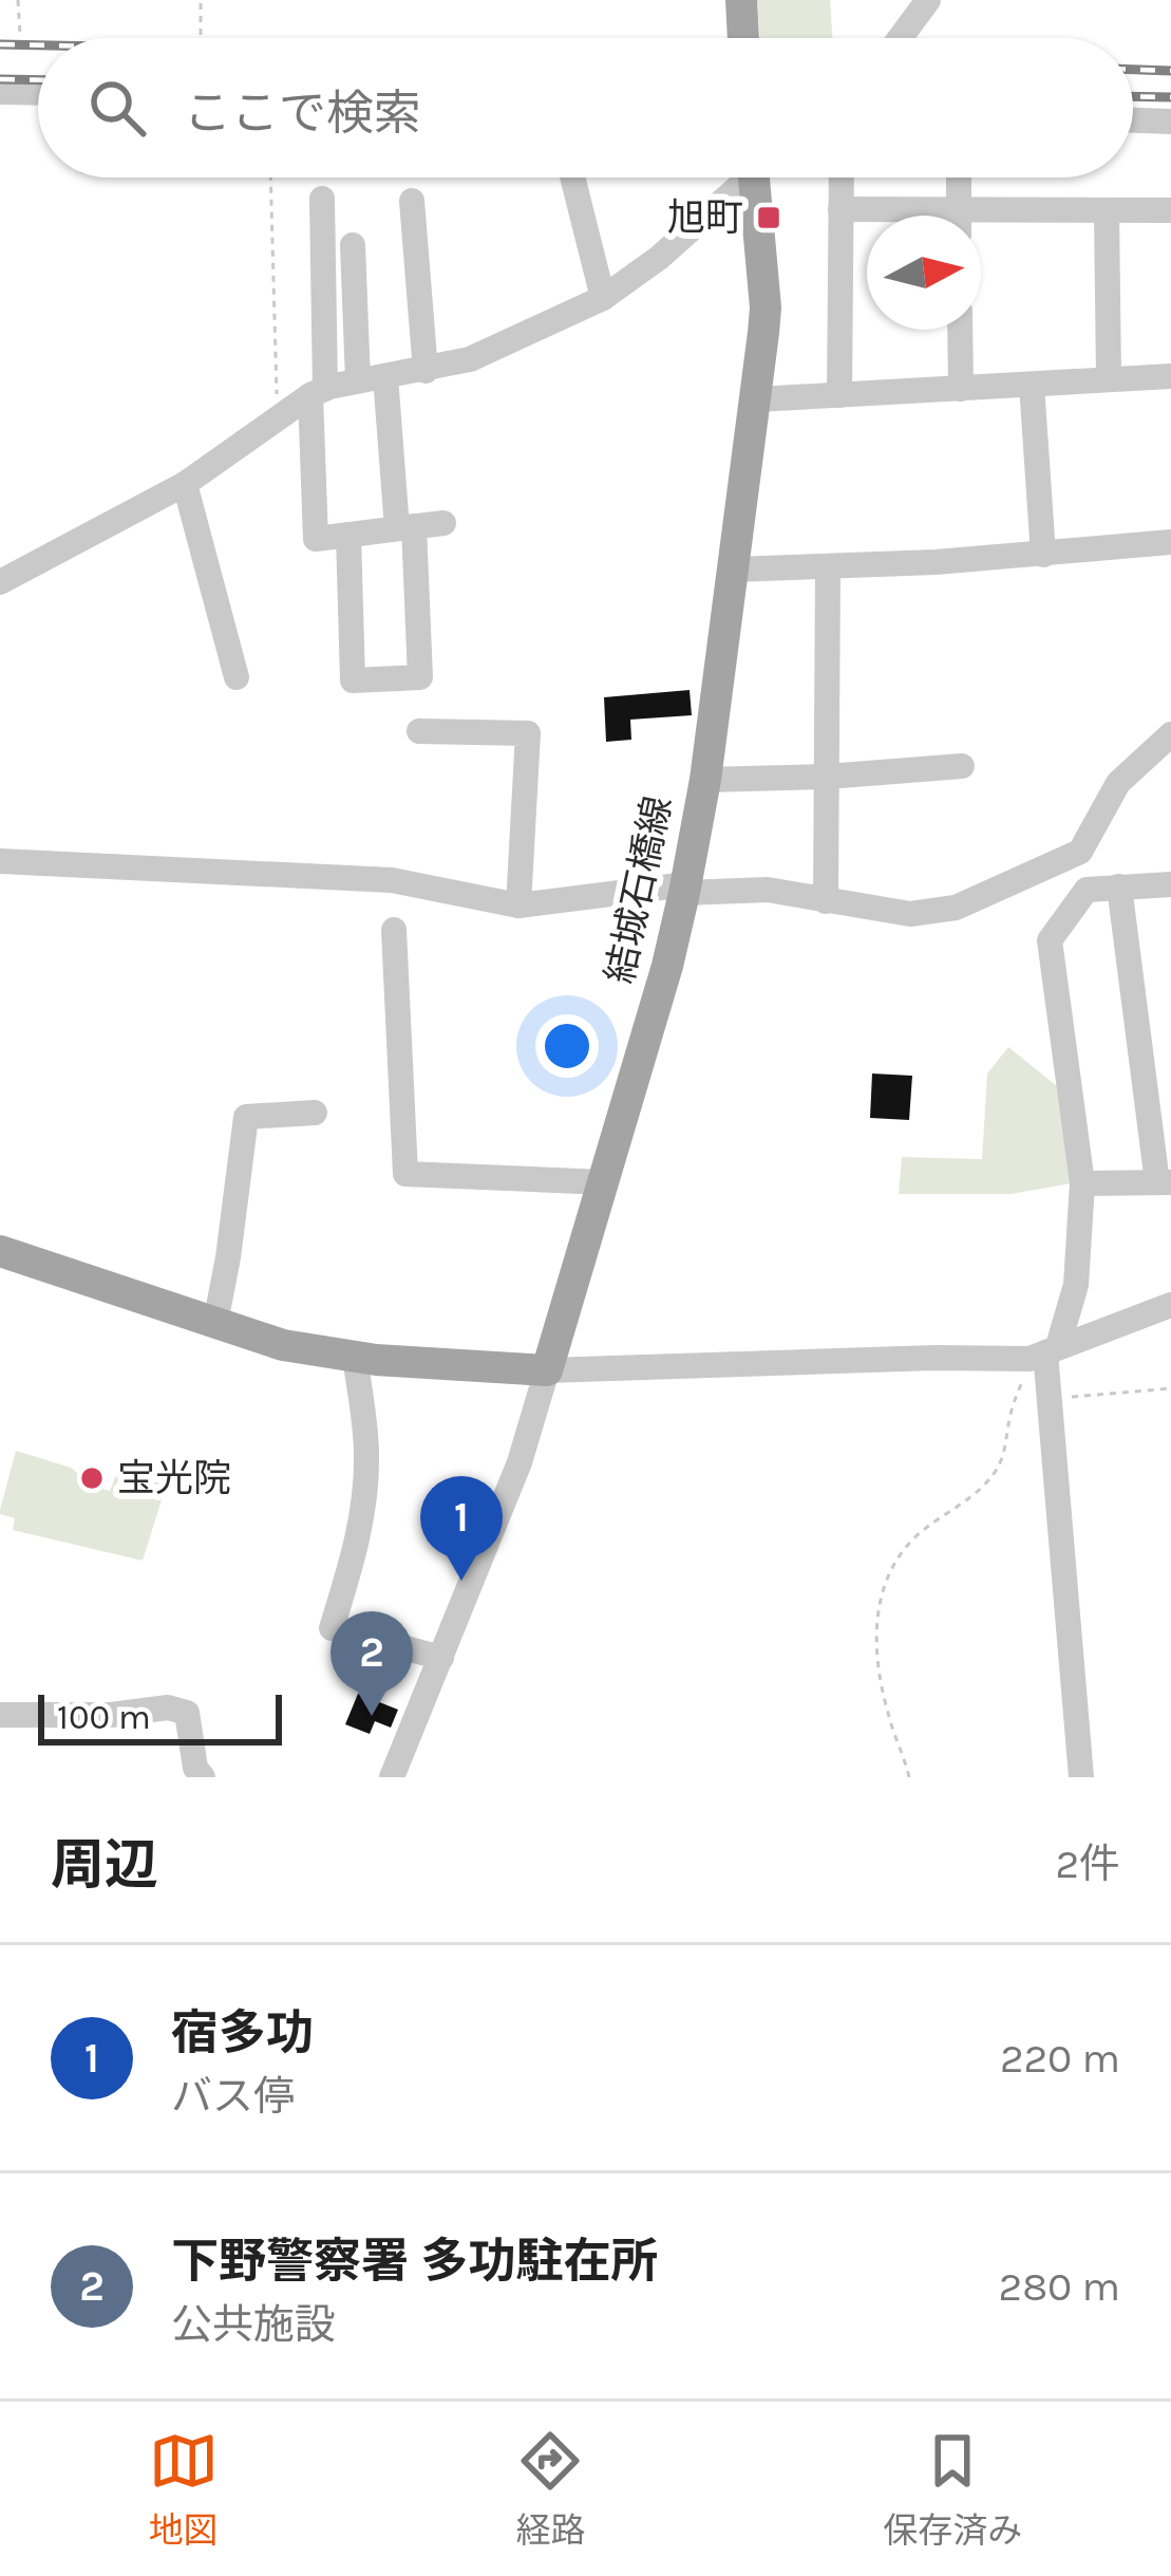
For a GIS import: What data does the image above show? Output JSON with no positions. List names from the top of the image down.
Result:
{
  "streets": {
    "main road": ["結城石橋線"]
  },
  "places": {
    "transit": ["旭町"],
    "other": ["宝光院"]
  },
  "scale_bar": "100 m",
  "north": "right",
  "page": {
    "search": "ここで検索",
    "pins": ["1", "2"],
    "scale": "100 m",
    "heading": ["周辺", "2件"],
    "list": [
      {
        "mark": "1",
        "name": "宿多功",
        "note": "バス停",
        "value": "220 m"
      },
      {
        "mark": "2",
        "name": "下野警察署 多功駐在所",
        "note": "公共施設",
        "value": "280 m"
      }
    ],
    "nav": ["地図", "経路", "保存済み"]
  }
}
